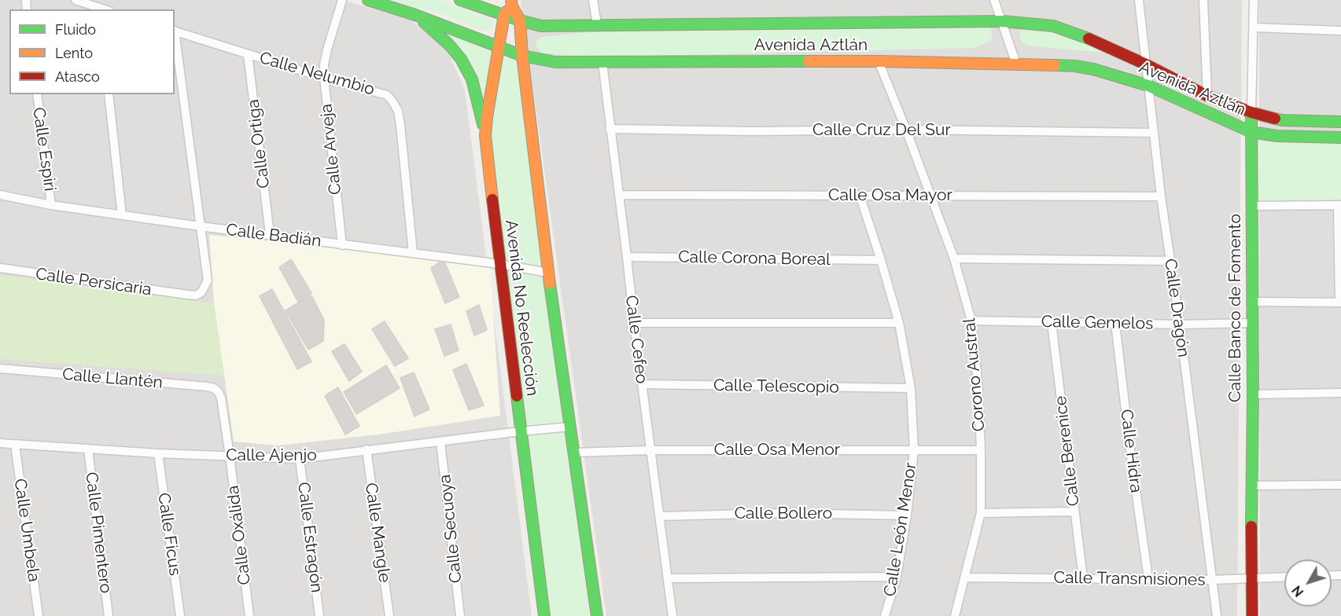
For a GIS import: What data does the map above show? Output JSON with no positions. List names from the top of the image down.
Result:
{
  "streets": {
    "main road": ["Avenida Aztlán", "Avenida No Reelección", "Calle Banco de Fomento"],
    "street": [
      "Calle Nelumbio",
      "Calle Cruz Del Sur",
      "Calle Ortiga",
      "Calle Espiri",
      "Calle Arveja",
      "Calle Osa Mayor",
      "Calle Badián",
      "Calle Corona Boreal",
      "Calle Persicaria",
      "Calle Dragón",
      "Calle Gemelos",
      "Calle Cefeo",
      "Corono Austral",
      "Calle Llantén",
      "Calle Telescopio",
      "Calle Osa Menor",
      "Calle Berenice",
      "Calle Hidra",
      "Calle Ajenjo",
      "Calle Bollero",
      "Calle Secuoya",
      "Calle León Menor",
      "Calle Umbela",
      "Calle Pimentero",
      "Calle Mangle",
      "Calle Ficus",
      "Calle Oxálida",
      "Calle Estragón",
      "Calle Transmisiones"
    ]
  },
  "crossings": [
    ["Avenida Aztlán", "Avenida No Reelección"],
    ["Avenida Aztlán", "Calle Dragón"],
    ["Avenida Aztlán", "Calle Banco de Fomento"],
    ["Avenida Aztlán", "Calle Cefeo"],
    ["Avenida Aztlán", "Corono Austral"],
    ["Calle Nelumbio", "Calle Ortiga"],
    ["Calle Nelumbio", "Calle Arveja"],
    ["Calle Nelumbio", "Calle Badián"],
    ["Calle Cruz Del Sur", "Calle Dragón"],
    ["Calle Cruz Del Sur", "Calle Cefeo"],
    ["Calle Cruz Del Sur", "Corono Austral"],
    ["Calle Ortiga", "Calle Badián"],
    ["Calle Espiri", "Calle Badián"],
    ["Calle Arveja", "Calle Badián"],
    ["Calle Osa Mayor", "Calle Dragón"],
    ["Calle Osa Mayor", "Calle Cefeo"],
    ["Calle Osa Mayor", "Corono Austral"],
    ["Calle Osa Mayor", "Calle León Menor"],
    ["Calle Badián", "Calle Persicaria"],
    ["Calle Badián", "Avenida No Reelección"],
    ["Calle Corona Boreal", "Calle Cefeo"],
    ["Calle Corona Boreal", "Calle León Menor"],
    ["Avenida No Reelección", "Calle Osa Menor"],
    ["Avenida No Reelección", "Calle Ajenjo"],
    ["Calle Dragón", "Calle Gemelos"],
    ["Calle Dragón", "Calle Transmisiones"],
    ["Calle Banco de Fomento", "Calle Gemelos"],
    ["Calle Banco de Fomento", "Calle Transmisiones"],
    ["Calle Gemelos", "Corono Austral"],
    ["Calle Gemelos", "Calle Berenice"],
    ["Calle Gemelos", "Calle Hidra"],
    ["Calle Cefeo", "Calle Telescopio"],
    ["Calle Cefeo", "Calle Osa Menor"],
    ["Calle Cefeo", "Calle Bollero"],
    ["Corono Austral", "Calle Osa Menor"],
    ["Corono Austral", "Calle Transmisiones"],
    ["Calle Llantén", "Calle Oxálida"],
    ["Calle Telescopio", "Calle León Menor"],
    ["Calle Osa Menor", "Calle León Menor"],
    ["Calle Berenice", "Calle Transmisiones"],
    ["Calle Hidra", "Calle Transmisiones"],
    ["Calle Ajenjo", "Calle Secuoya"],
    ["Calle Ajenjo", "Calle Umbela"],
    ["Calle Ajenjo", "Calle Pimentero"],
    ["Calle Ajenjo", "Calle Mangle"],
    ["Calle Ajenjo", "Calle Ficus"],
    ["Calle Ajenjo", "Calle Oxálida"],
    ["Calle Ajenjo", "Calle Estragón"],
    ["Calle Bollero", "Calle León Menor"]
  ],
  "legend": ["Fluido", "Lento", "Atasco"],
  "north": "bottom left"
}
